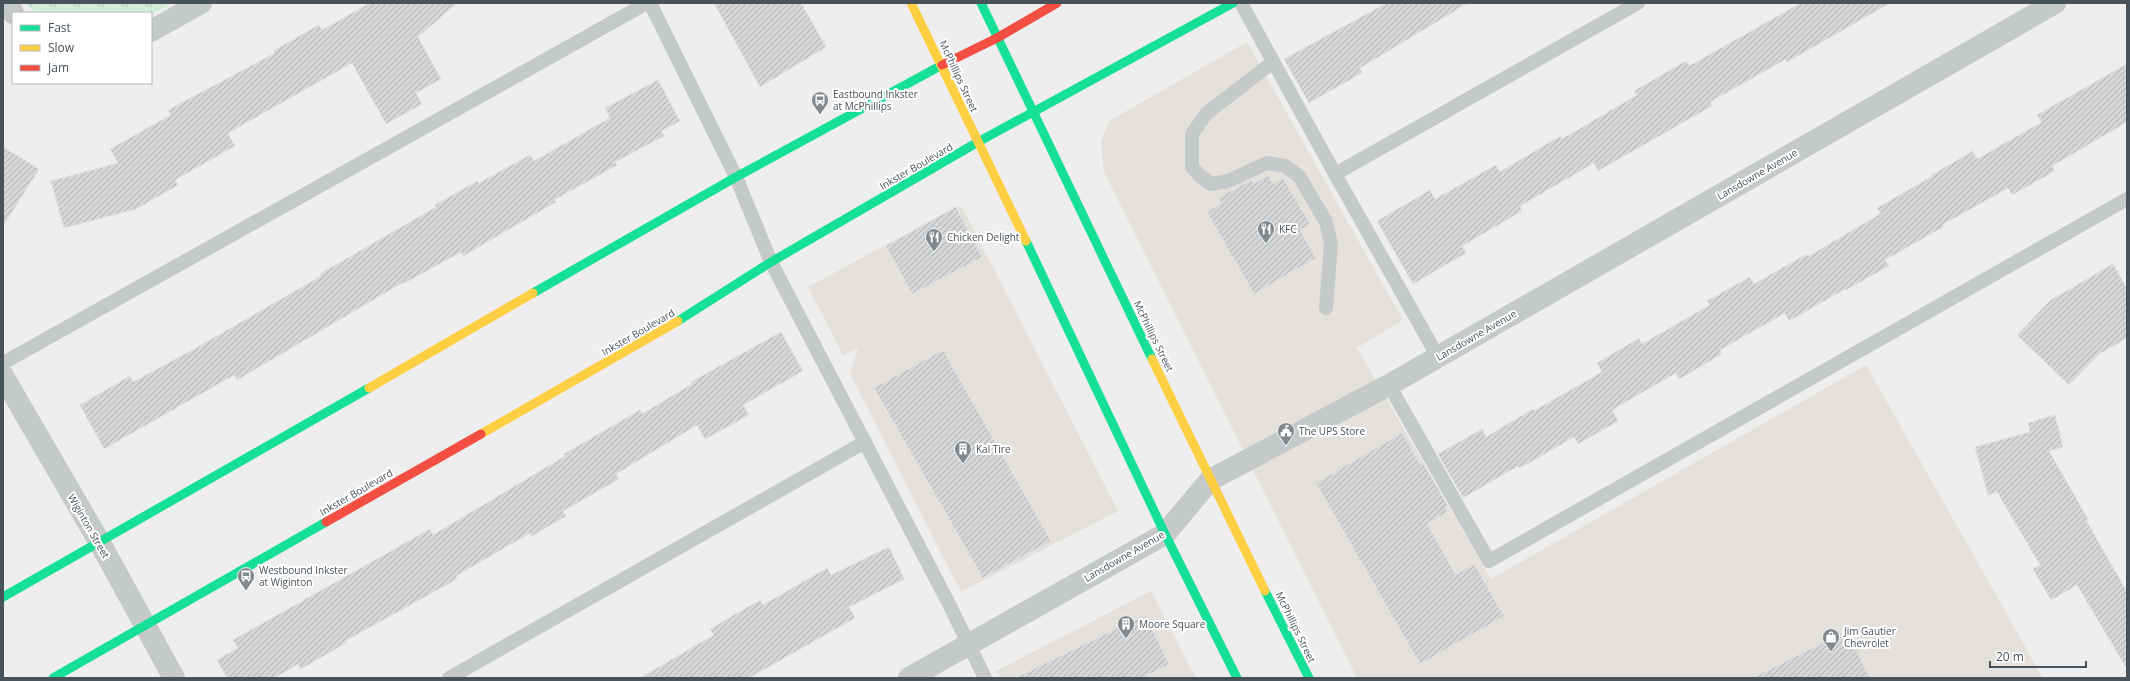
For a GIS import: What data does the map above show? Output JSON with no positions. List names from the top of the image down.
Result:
{
  "streets": {
    "main road": ["McPhillips Street", "Inkster Boulevard"],
    "street": ["Lansdowne Avenue", "Wiginton Street"]
  },
  "crossings": [
    ["McPhillips Street", "Inkster Boulevard"],
    ["McPhillips Street", "Lansdowne Avenue"],
    ["Inkster Boulevard", "Wiginton Street"]
  ],
  "places": {
    "bus stop": ["Eastbound Inkster at McPhillips", "Westbound Inkster at Wiginton"],
    "restaurant": ["KFC", "Chicken Delight"],
    "public building": ["The UPS Store"],
    "building": ["Kal Tire", "Moore Square"],
    "shop": ["Jim Gautier Chevrolet"]
  },
  "legend": ["Fast", "Slow", "Jam"],
  "scale_bar": "20 m"
}
